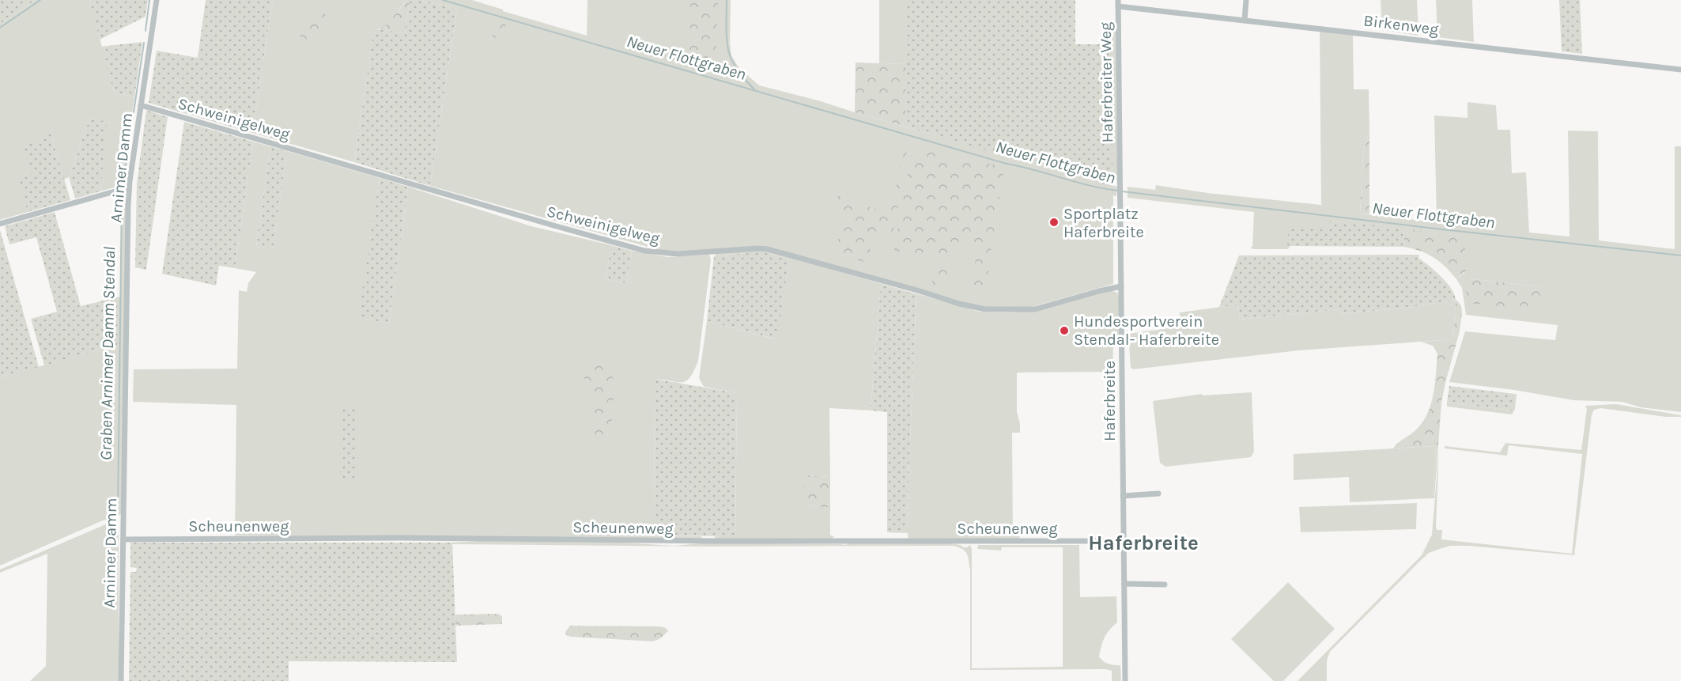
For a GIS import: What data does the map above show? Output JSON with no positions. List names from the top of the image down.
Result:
{
  "streets": {
    "street": [
      "Birkenweg",
      "Haferbreiter Weg",
      "Schweinigelweg",
      "Arnimer Damm",
      "Haferbreite",
      "Scheunenweg"
    ]
  },
  "crossings": [
    ["Birkenweg", "Haferbreiter Weg"],
    ["Haferbreiter Weg", "Haferbreite"],
    ["Schweinigelweg", "Arnimer Damm"],
    ["Schweinigelweg", "Haferbreite"],
    ["Arnimer Damm", "Scheunenweg"],
    ["Haferbreite", "Scheunenweg"]
  ],
  "districts": ["Haferbreite"],
  "water": ["Neuer Flottgraben", "Graben Arnimer Damm Stendal"],
  "places": ["Sportplatz Haferbreite", "Hundesportverein Stendal- Haferbreite"]
}
